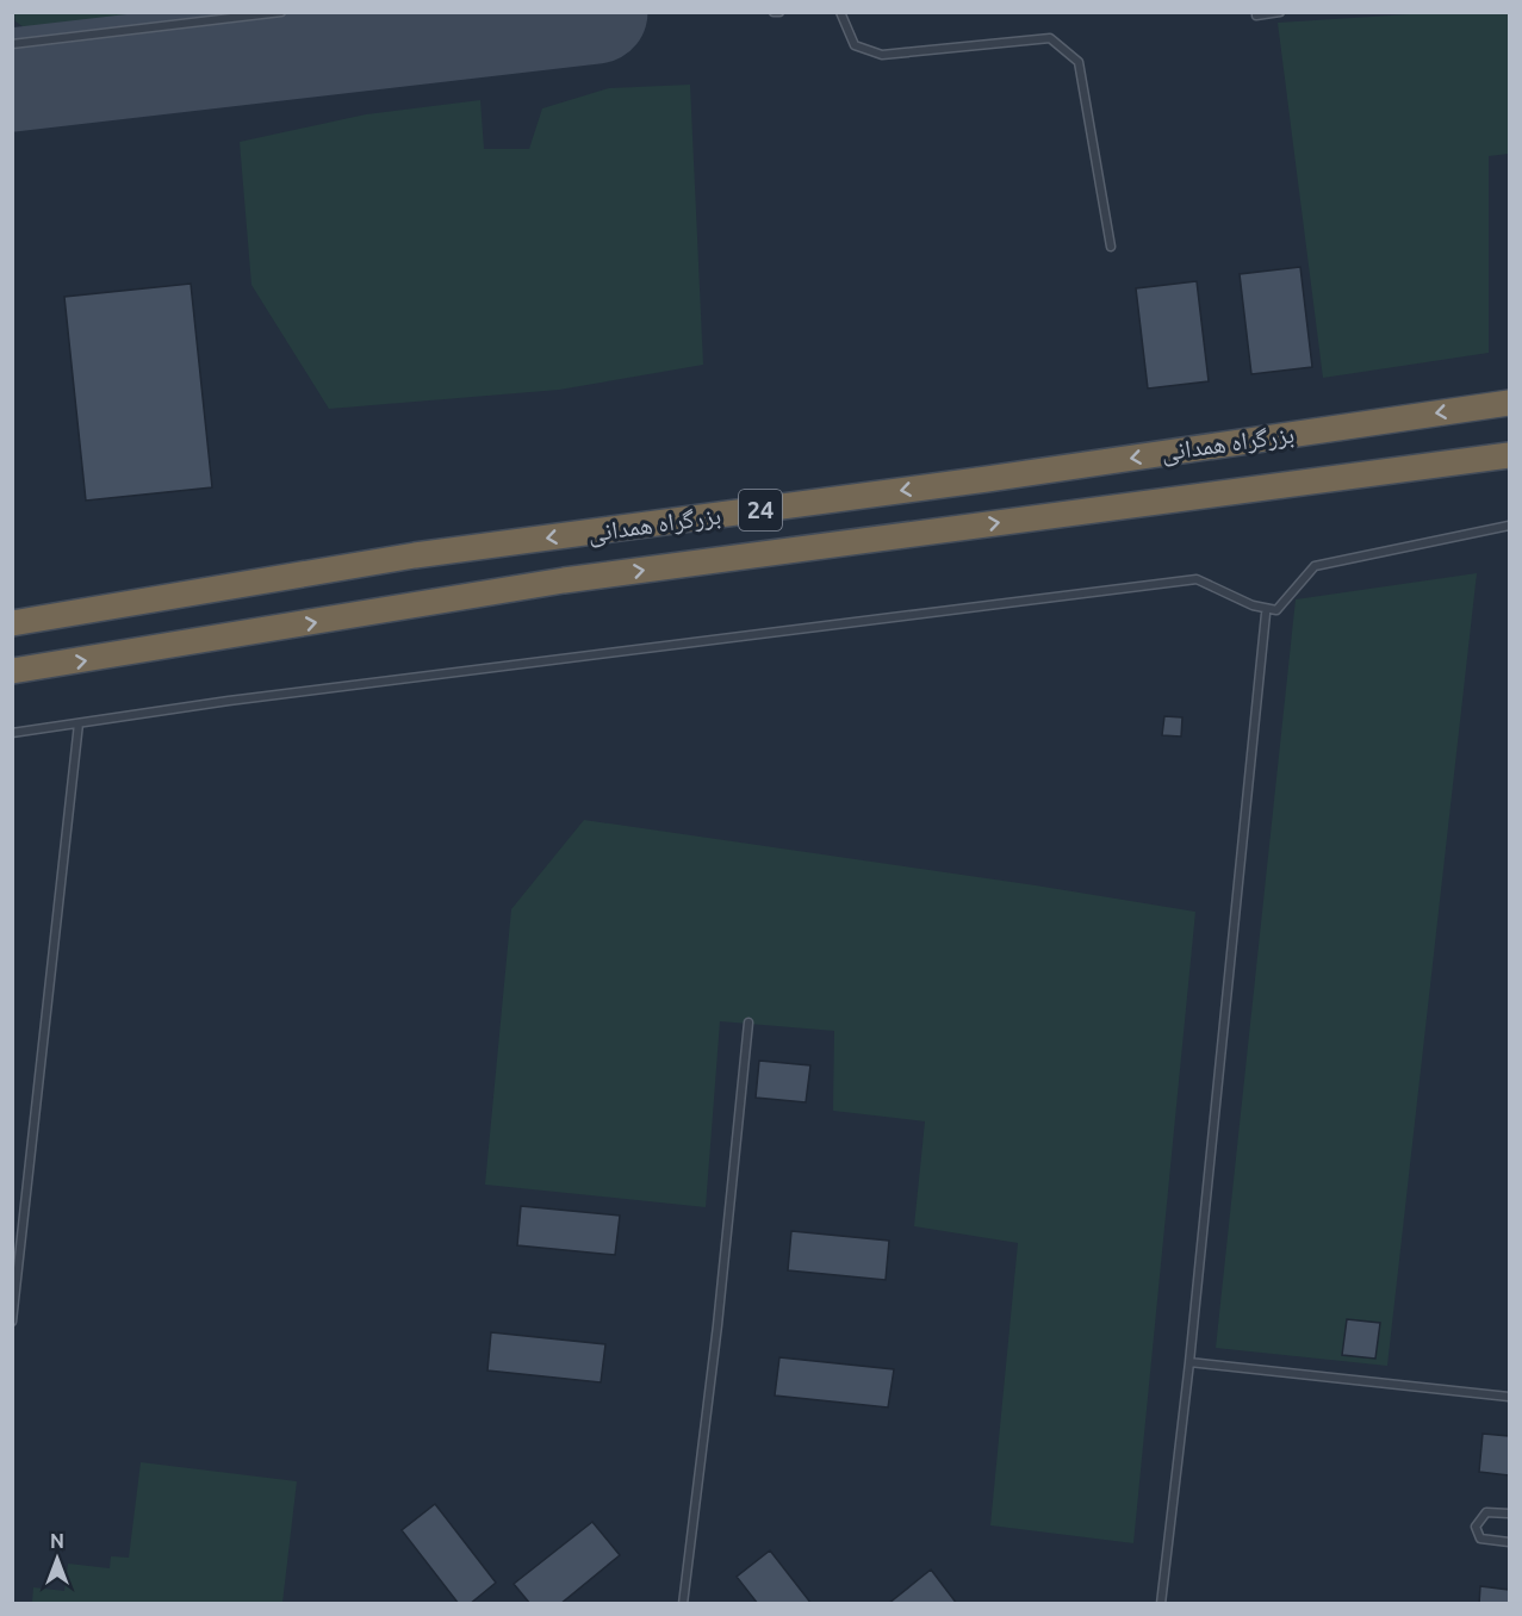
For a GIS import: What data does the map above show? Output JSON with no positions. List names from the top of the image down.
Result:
{
  "streets": {
    "highway": ["بزرگراه همدانی", "24"]
  },
  "north": "top"
}
